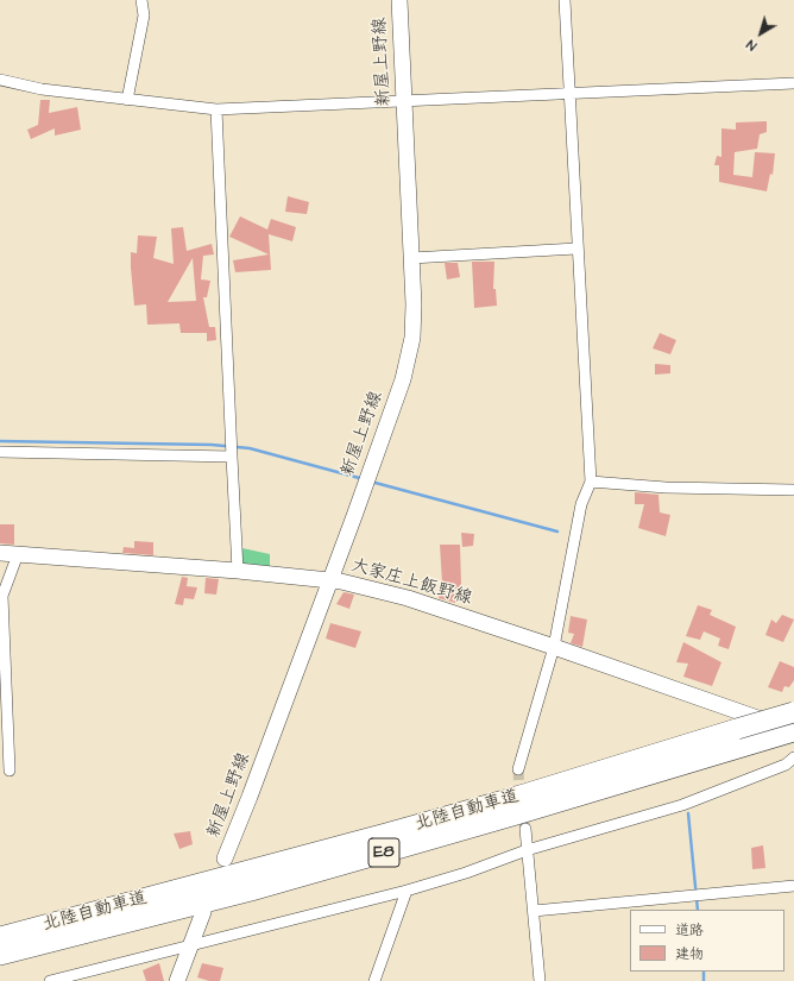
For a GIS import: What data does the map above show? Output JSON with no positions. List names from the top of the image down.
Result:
{
  "streets": {
    "highway": ["北陸自動車道", "E8"],
    "main road": ["新屋上野線", "大家庄上飯野線"]
  },
  "crossings": [
    ["新屋上野線", "大家庄上飯野線"],
    ["大家庄上飯野線", "北陸自動車道"]
  ],
  "legend": ["道路", "建物"],
  "north": "bottom left"
}
